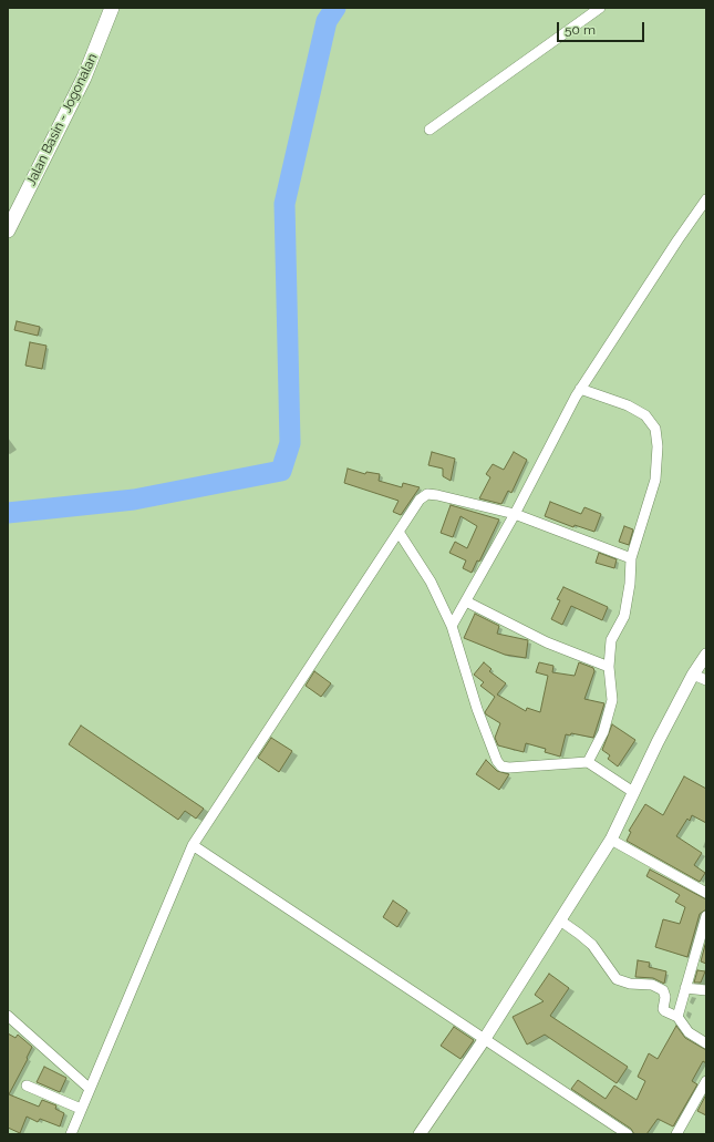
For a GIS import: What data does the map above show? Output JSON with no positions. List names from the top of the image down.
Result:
{
  "streets": {
    "main road": ["Jalan Basin - Jogonalan"]
  },
  "scale_bar": "50 m"
}
